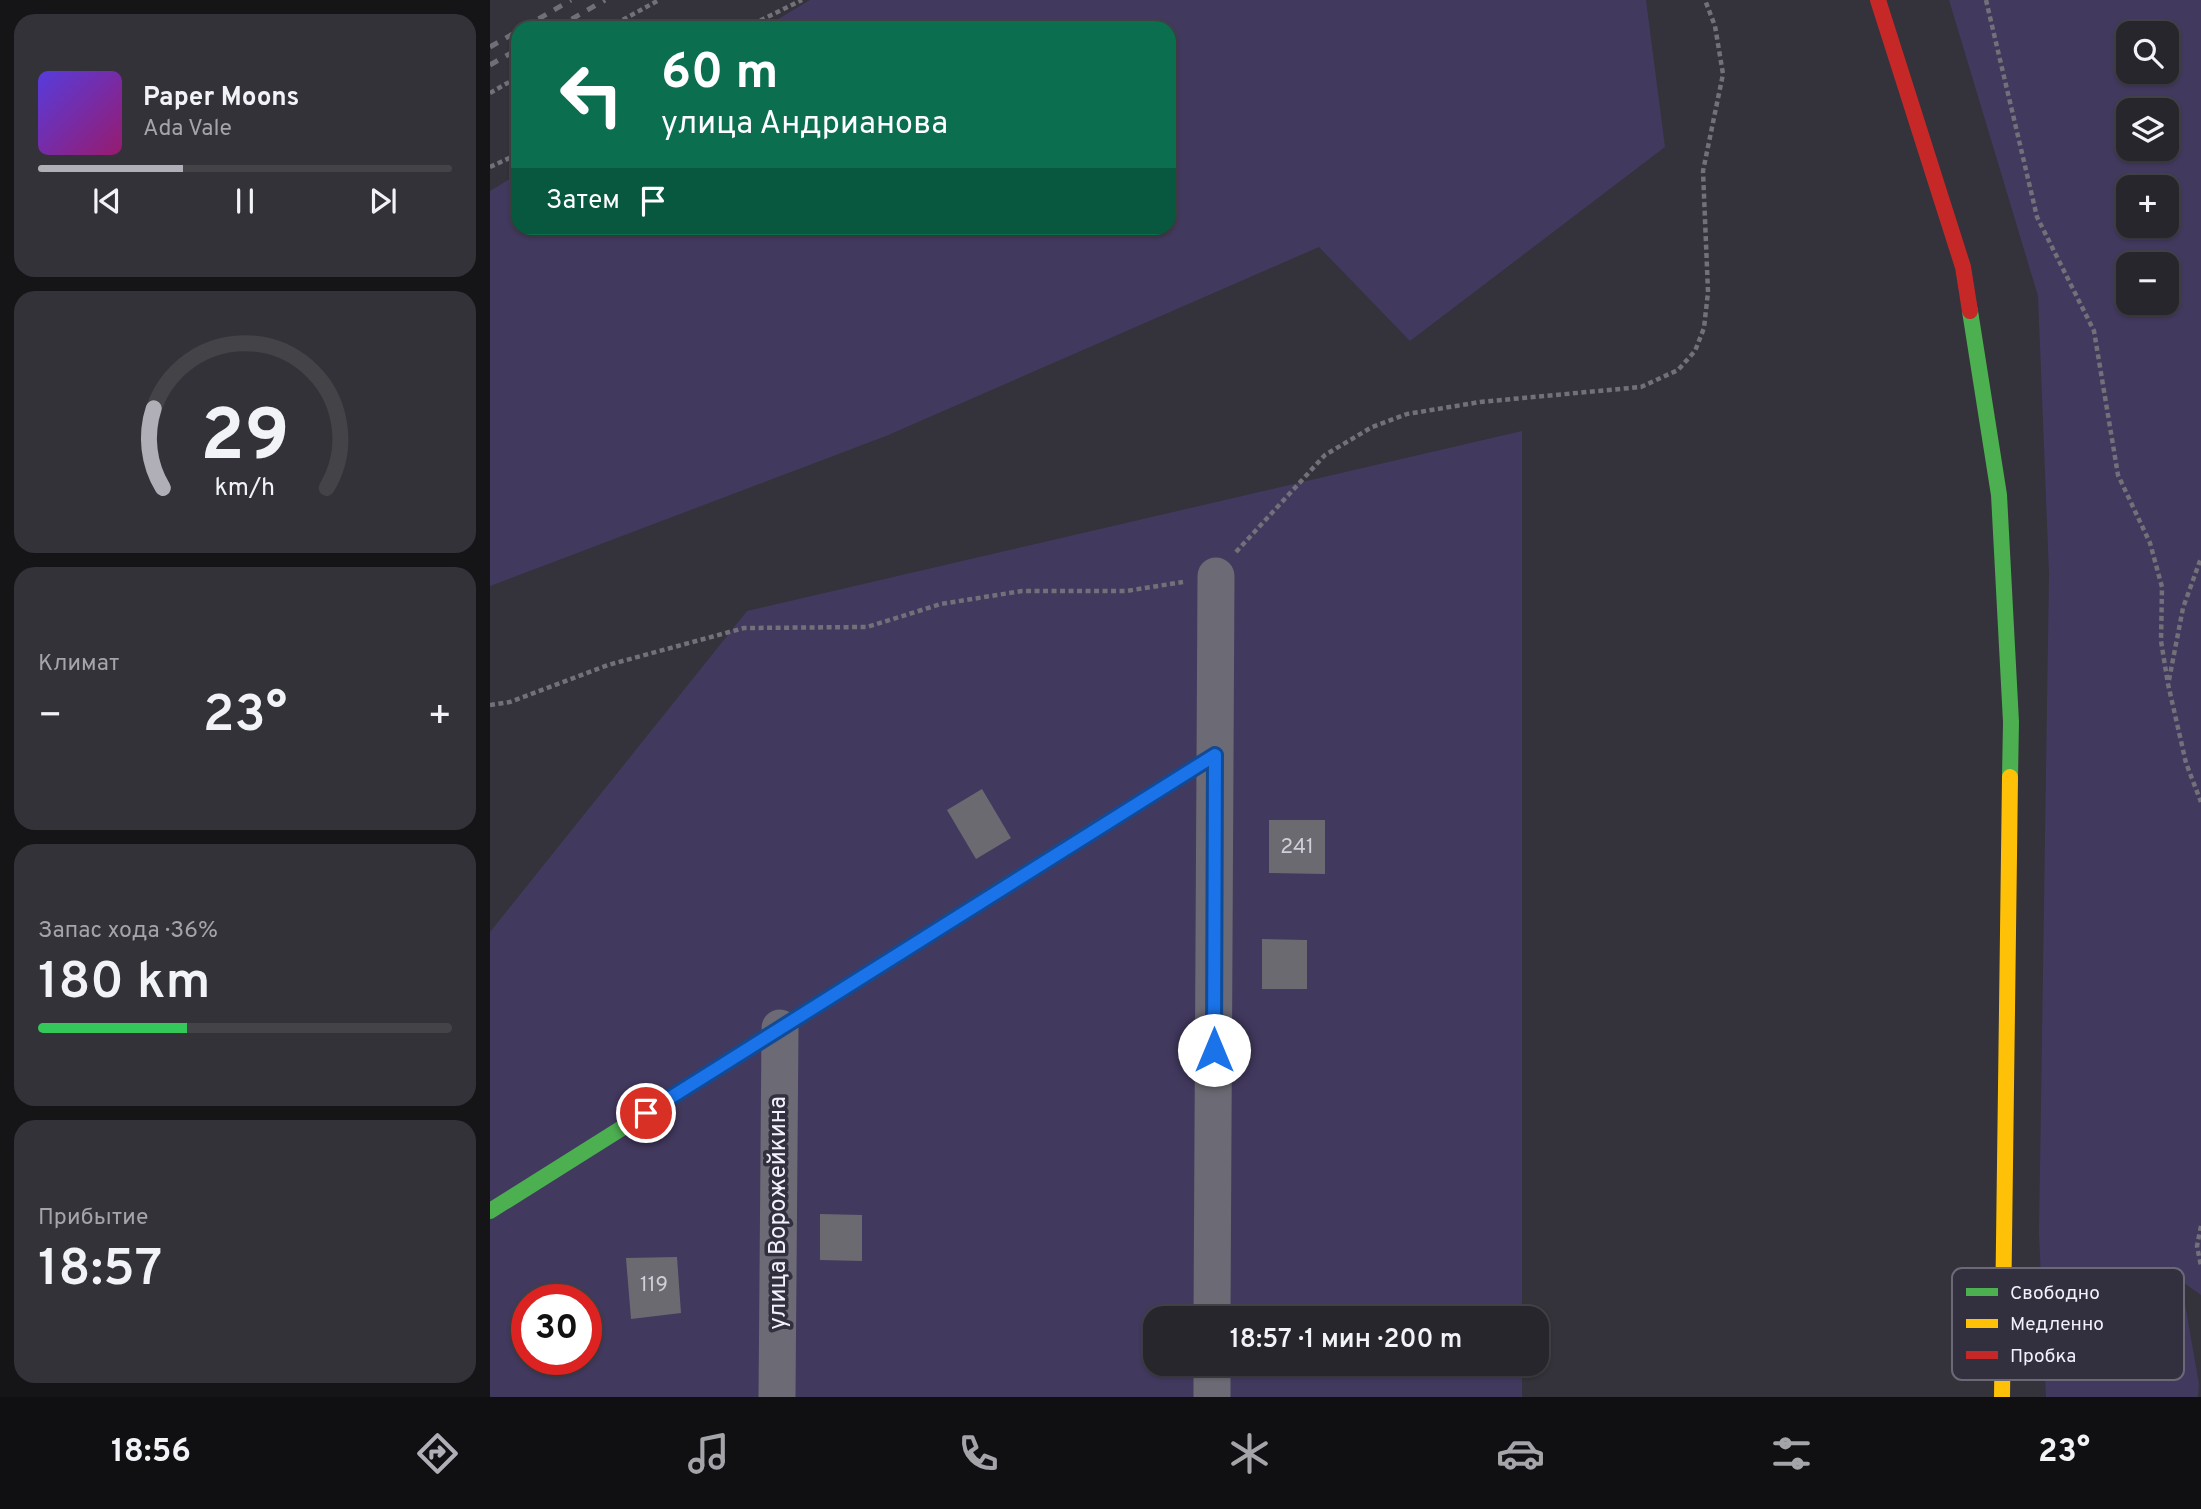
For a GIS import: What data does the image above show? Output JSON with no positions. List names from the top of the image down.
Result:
{
  "streets": {
    "street": ["улица Ворожейкина"]
  },
  "house_numbers": ["241", "119"],
  "legend": ["Свободно", "Медленно", "Пробка"],
  "page": {
    "map_buttons": ["+", "−"],
    "turn": ["60 m", "улица Андрианова"],
    "song": ["Paper Moons", "Ada Vale"],
    "then": "Затем",
    "tile": [
      "Климат",
      ["Запас хода · 36%", "180 km"],
      ["Прибытие", "18:57"]
    ],
    "heat": ["−", "23°", "+"],
    "limit": "30",
    "trip": "18:57 · 1 мин · 200 m",
    "tabs": ["18:56", "23°"],
    "gauge": ["29", "km/h"]
  }
}
